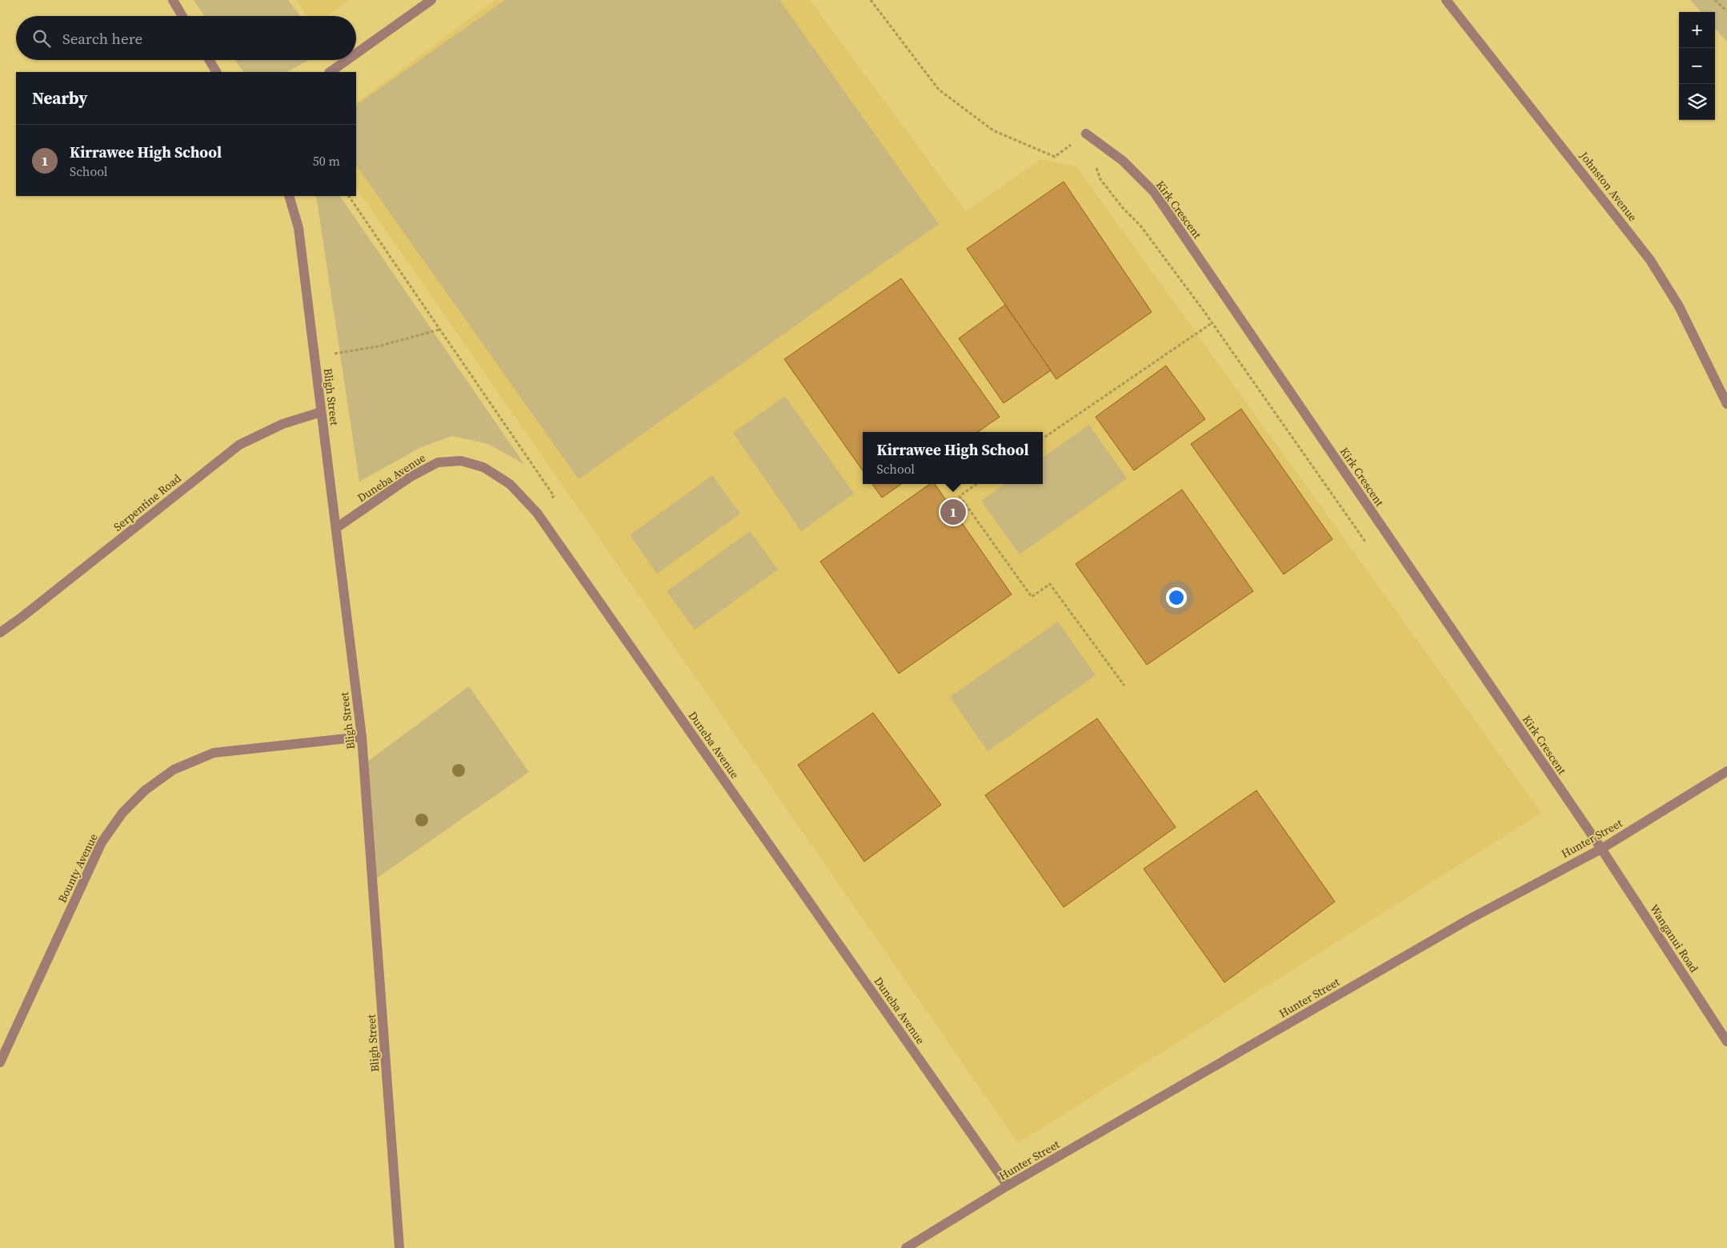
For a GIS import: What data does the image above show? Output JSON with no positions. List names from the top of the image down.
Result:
{
  "streets": {
    "street": [
      "Johnston Avenue",
      "Kirk Crescent",
      "Bligh Street",
      "Duneba Avenue",
      "Serpentine Road",
      "Hunter Street",
      "Bounty Avenue",
      "Wanganui Road"
    ]
  },
  "crossings": [
    ["Kirk Crescent", "Hunter Street"],
    ["Kirk Crescent", "Wanganui Road"],
    ["Bligh Street", "Duneba Avenue"],
    ["Bligh Street", "Serpentine Road"],
    ["Bligh Street", "Bounty Avenue"],
    ["Duneba Avenue", "Hunter Street"],
    ["Hunter Street", "Wanganui Road"]
  ],
  "page": {
    "map_buttons": ["+", "−"],
    "search": "Search here",
    "heading": "Nearby",
    "list": [
      {
        "mark": "1",
        "name": "Kirrawee High School",
        "note": "School",
        "value": "50 m"
      }
    ],
    "popup": ["Kirrawee High School", "School"],
    "pins": "1"
  }
}
